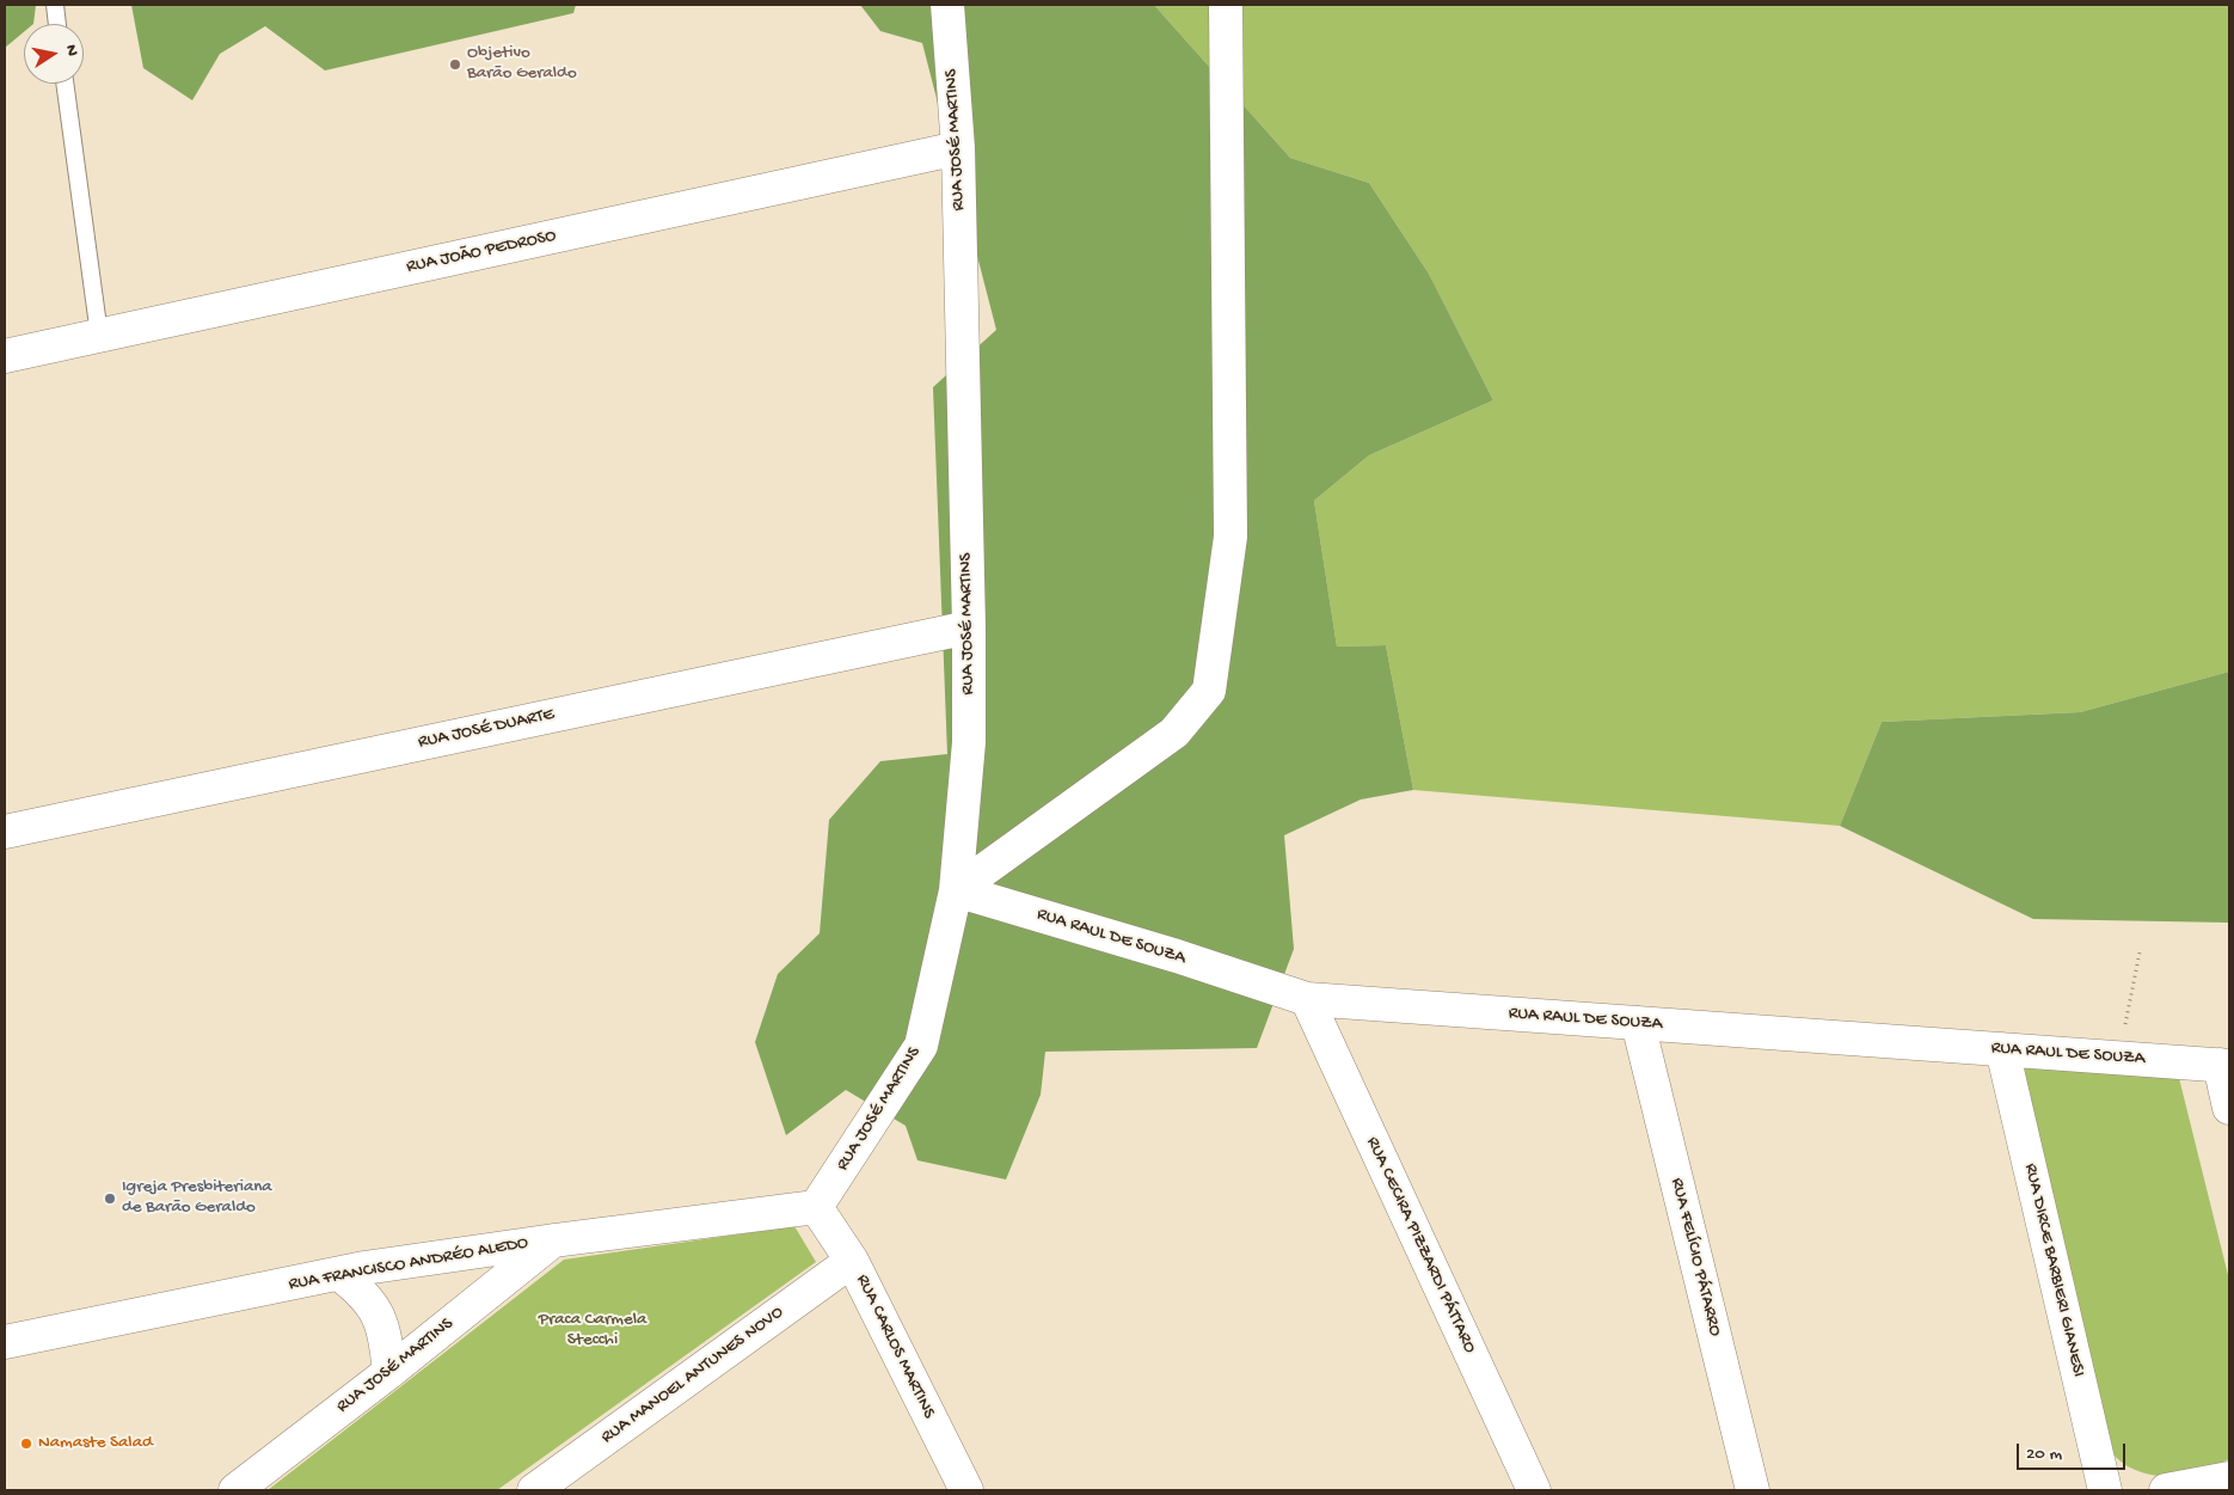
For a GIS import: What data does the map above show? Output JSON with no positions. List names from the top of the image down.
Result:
{
  "streets": {
    "street": [
      "RUA JOSÉ MARTINS",
      "RUA JOÃO PEDROSO",
      "RUA JOSÉ DUARTE",
      "RUA RAUL DE SOUZA",
      "RUA CECIRA PIZZARDI PÁTTARO",
      "RUA FELÍCIO PÁTARRO",
      "RUA FRANCISCO ANDRÉO ALEDO",
      "RUA DIRCE BARBIERI GIANESI",
      "RUA CARLOS MARTINS",
      "RUA MANOEL ANTUNES NOVO"
    ]
  },
  "crossings": [
    ["RUA JOSÉ MARTINS", "RUA JOÃO PEDROSO"],
    ["RUA JOSÉ MARTINS", "RUA JOSÉ DUARTE"],
    ["RUA JOSÉ MARTINS", "RUA RAUL DE SOUZA"],
    ["RUA JOSÉ MARTINS", "RUA FRANCISCO ANDRÉO ALEDO"],
    ["RUA JOSÉ MARTINS", "RUA CARLOS MARTINS"],
    ["RUA RAUL DE SOUZA", "RUA CECIRA PIZZARDI PÁTTARO"],
    ["RUA RAUL DE SOUZA", "RUA FELÍCIO PÁTARRO"],
    ["RUA RAUL DE SOUZA", "RUA DIRCE BARBIERI GIANESI"],
    ["RUA FRANCISCO ANDRÉO ALEDO", "RUA CARLOS MARTINS"],
    ["RUA CARLOS MARTINS", "RUA MANOEL ANTUNES NOVO"]
  ],
  "parks": ["Praca Carmela Stecchi"],
  "places": ["Objetivo Barão Geraldo", "Igreja Presbiteriana de Barão Geraldo", "Namaste Salad"],
  "scale_bar": "20 m",
  "north": "right"
}
